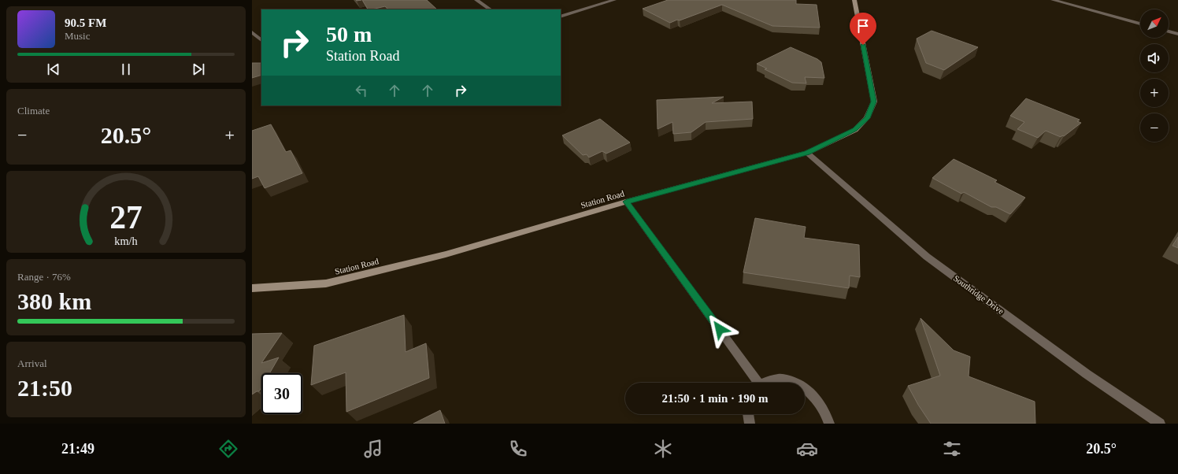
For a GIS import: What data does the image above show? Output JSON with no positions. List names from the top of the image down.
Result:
{
  "streets": {
    "street": ["Station Road", "Southridge Drive"]
  },
  "crossings": [
    ["Station Road", "Southridge Drive"]
  ],
  "north": "top right",
  "page": {
    "map_buttons": ["+", "−"],
    "turn": ["50 m", "Station Road"],
    "song": ["90.5 FM", "Music"],
    "tile": [
      "Climate",
      ["Range · 76%", "380 km"],
      ["Arrival", "21:50"]
    ],
    "heat": ["−", "20.5°", "+"],
    "limit": "30",
    "trip": "21:50 · 1 min · 190 m",
    "tabs": ["21:49", "20.5°"],
    "gauge": ["27", "km/h"]
  }
}
